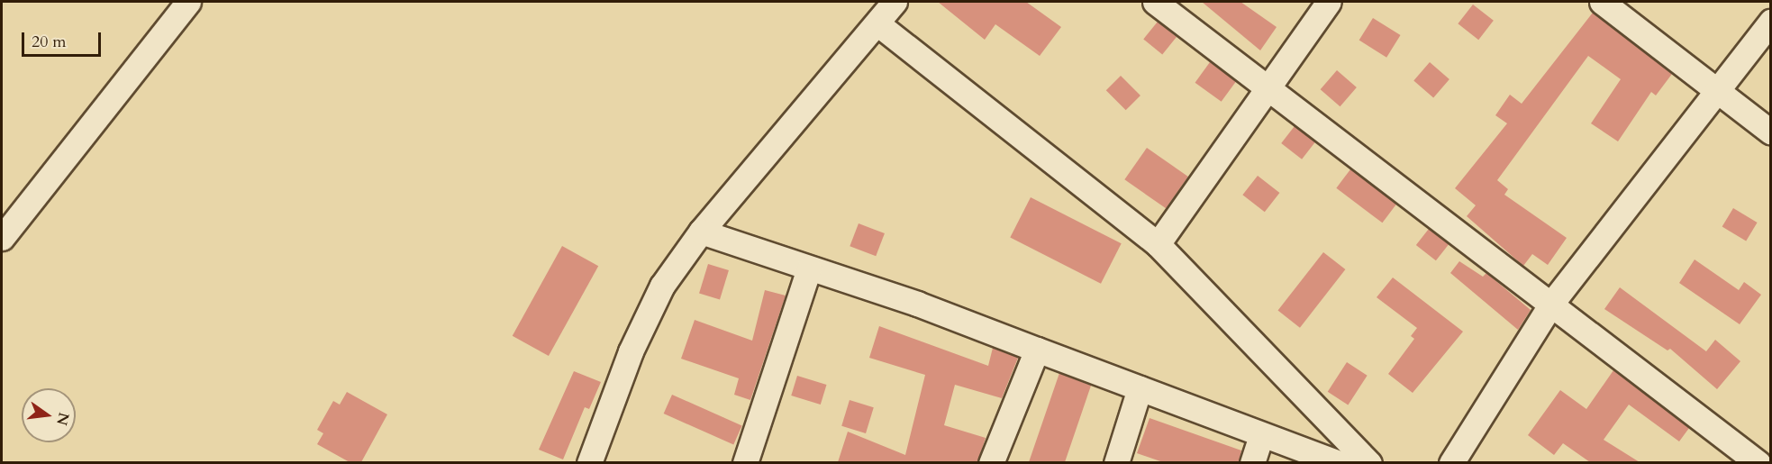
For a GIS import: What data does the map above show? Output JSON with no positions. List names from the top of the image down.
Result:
{
  "scale_bar": "20 m",
  "north": "right"
}
